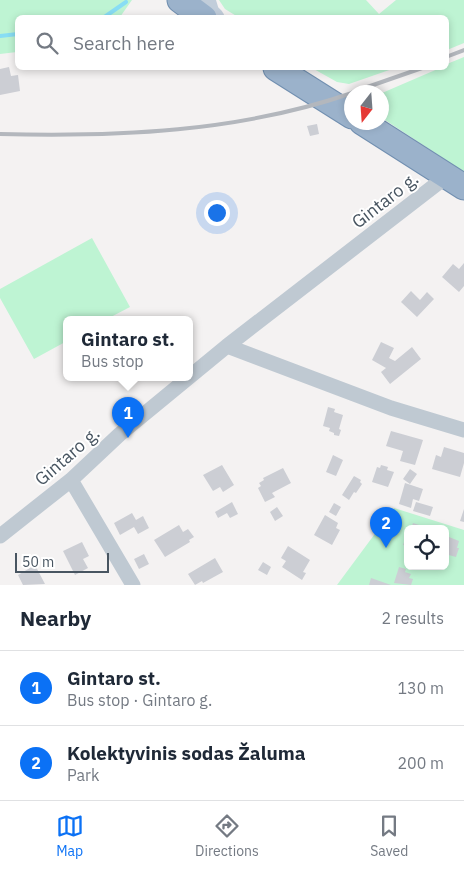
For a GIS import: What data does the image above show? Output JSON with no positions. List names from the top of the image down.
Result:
{
  "streets": {
    "street": ["Gintaro g."]
  },
  "scale_bar": "50 m",
  "north": "bottom",
  "page": {
    "search": "Search here",
    "popup": ["Gintaro st.", "Bus stop"],
    "pins": ["1", "2"],
    "scale": "50 m",
    "heading": ["Nearby", "2 results"],
    "list": [
      {
        "mark": "1",
        "name": "Gintaro st.",
        "note": "Bus stop · Gintaro g.",
        "value": "130 m"
      },
      {
        "mark": "2",
        "name": "Kolektyvinis sodas Žaluma",
        "note": "Park",
        "value": "200 m"
      }
    ],
    "nav": ["Map", "Directions", "Saved"]
  }
}
